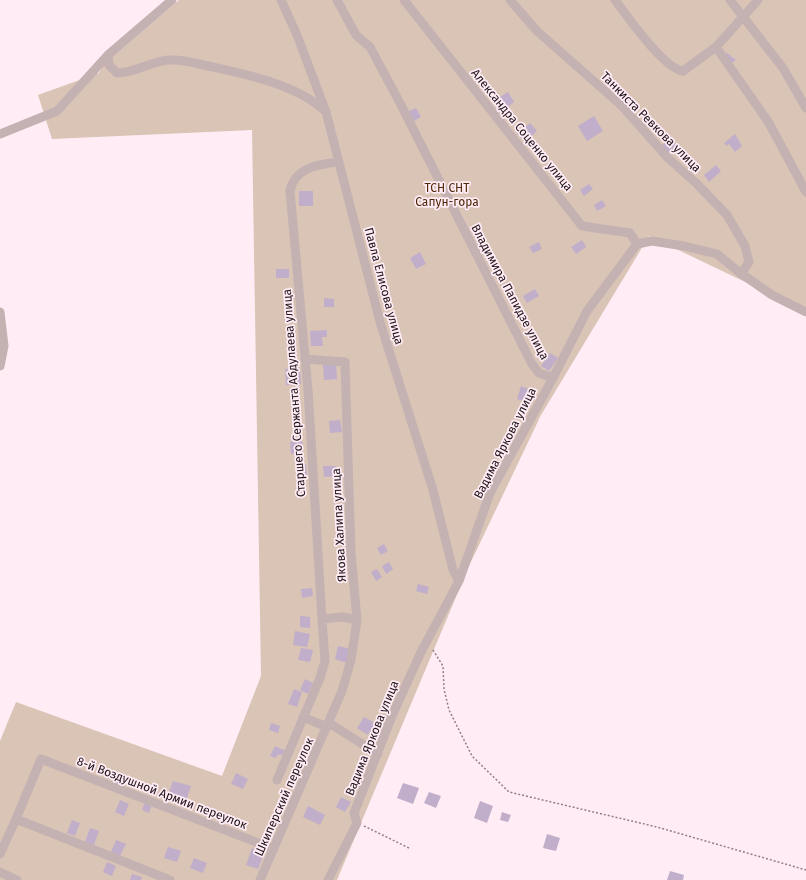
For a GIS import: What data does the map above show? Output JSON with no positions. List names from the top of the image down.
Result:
{
  "streets": {
    "street": [
      "Танкиста Ревкова улица",
      "Александра Соценко улица",
      "Павла Елисова улица",
      "Владимира Папидзе улица",
      "Старшего Сержанта Абдулаева улица",
      "Вадима Яркова улица",
      "Якова Халипа улица",
      "8-й Воздушной Армии переулок",
      "Шкиперский переулок"
    ]
  },
  "crossings": [
    ["Александра Соценко улица", "Вадима Яркова улица"],
    ["Павла Елисова улица", "Старшего Сержанта Абдулаева улица"],
    ["Павла Елисова улица", "Вадима Яркова улица"],
    ["Владимира Папидзе улица", "Вадима Яркова улица"],
    ["Старшего Сержанта Абдулаева улица", "Якова Халипа улица"],
    ["Якова Халипа улица", "Шкиперский переулок"],
    ["8-й Воздушной Армии переулок", "Шкиперский переулок"]
  ],
  "parks": ["ТСН СНТ Сапун-гора"]
}
